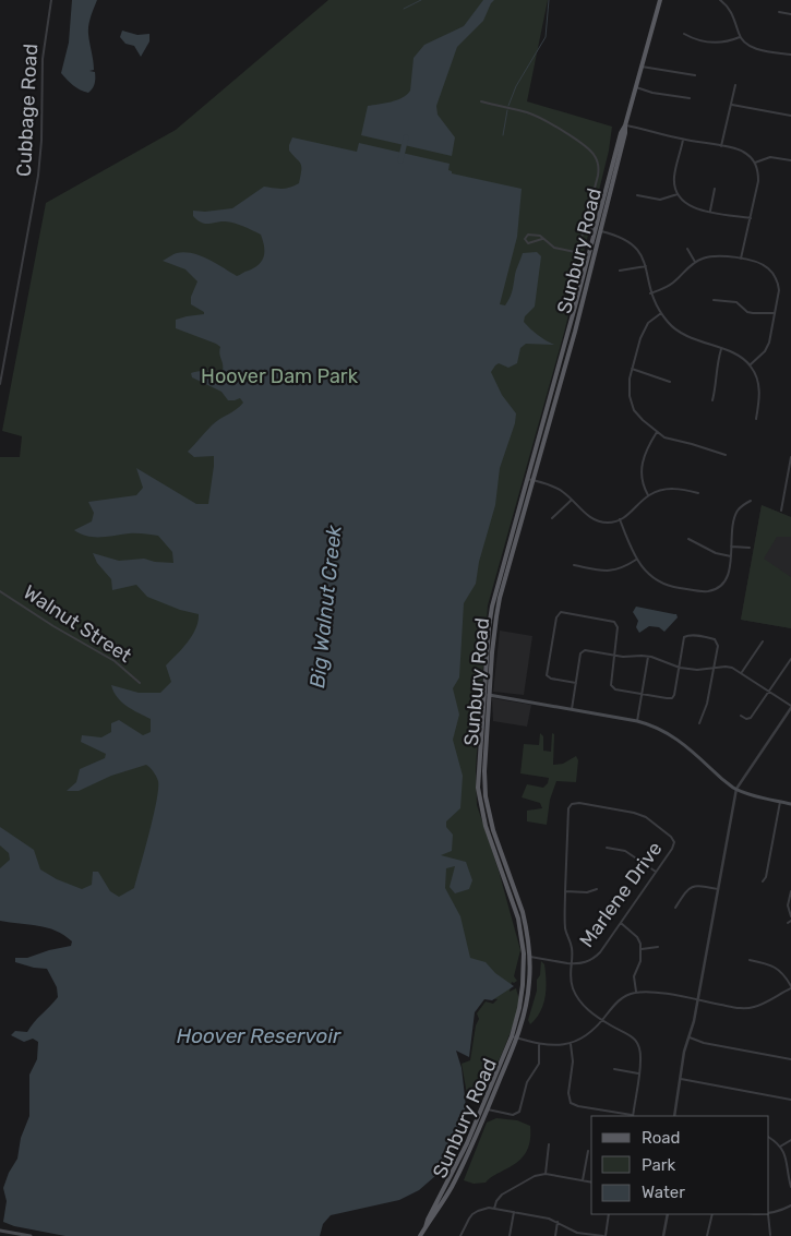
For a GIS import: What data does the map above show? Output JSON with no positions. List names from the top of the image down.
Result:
{
  "streets": {
    "main road": ["Sunbury Road"],
    "street": ["Cubbage Road", "Walnut Street", "Marlene Drive"]
  },
  "crossings": [
    ["Sunbury Road", "Marlene Drive"]
  ],
  "water": ["Big Walnut Creek", "Hoover Reservoir"],
  "parks": ["Hoover Dam Park"],
  "legend": ["Road", "Park", "Water"]
}
